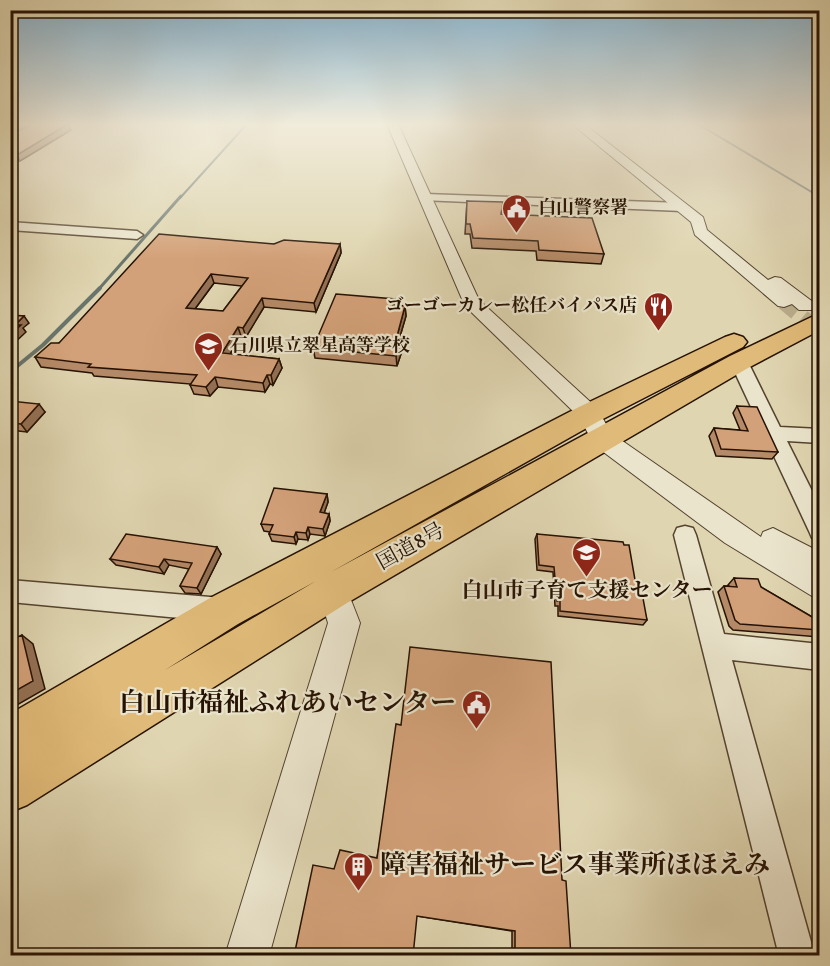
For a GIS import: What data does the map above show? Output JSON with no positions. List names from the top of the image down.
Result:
{
  "streets": {
    "highway": ["国道8号"]
  },
  "places": {
    "public building": ["白山警察署", "白山市福祉ふれあいセンター"],
    "restaurant": ["ゴーゴーカレー松任バイパス店"],
    "school or university": ["石川県立翠星高等学校", "白山市子育て支援センター"],
    "building": ["障害福祉サービス事業所ほほえみ"]
  }
}
